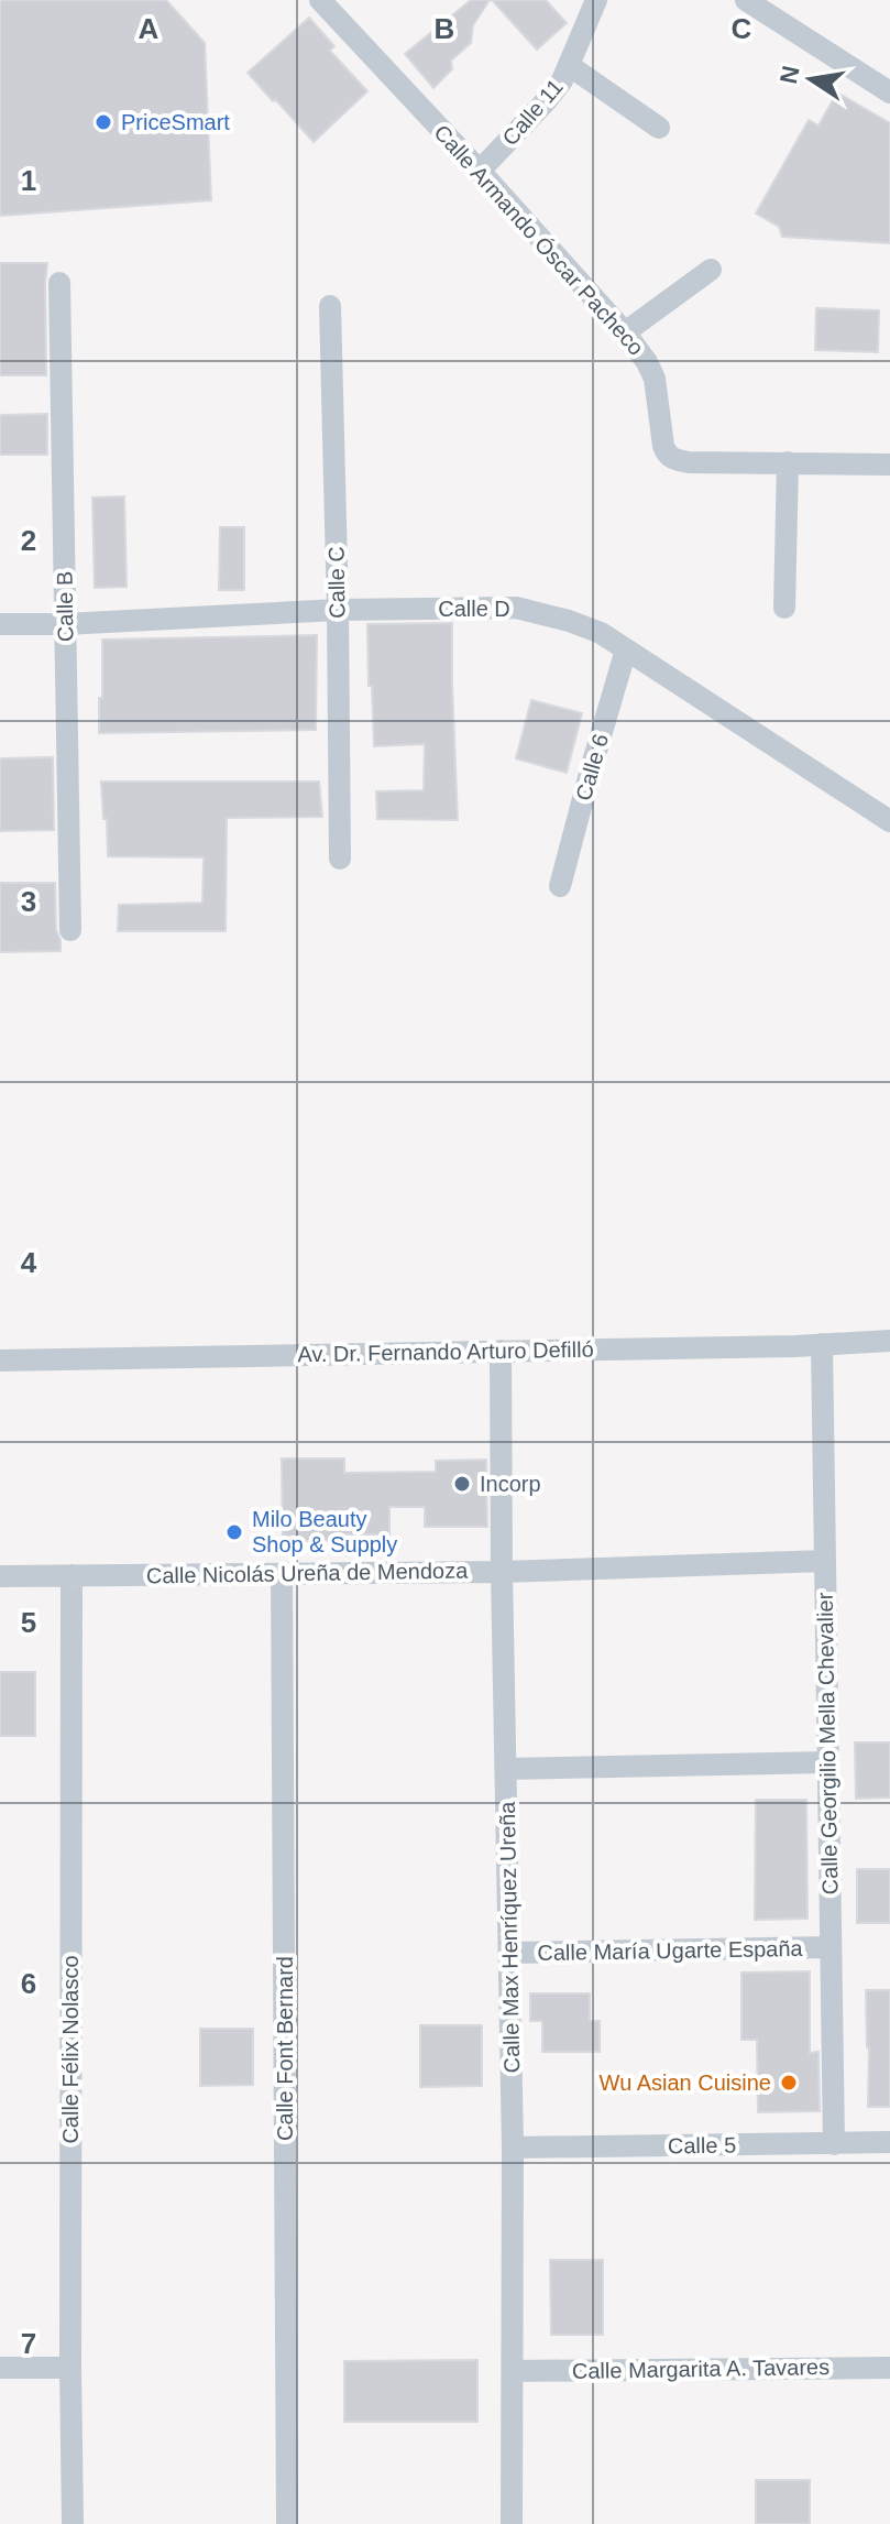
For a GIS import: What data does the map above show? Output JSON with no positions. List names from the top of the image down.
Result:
{
  "streets": {
    "street": [
      "Calle 11",
      "Calle Armando Óscar Pacheco",
      "Calle C",
      "Calle B",
      "Calle D",
      "Calle 6",
      "Av. Dr. Fernando Arturo Defilló",
      "Calle Nicolás Ureña de Mendoza",
      "Calle Georgilio Mella Chevalier",
      "Calle Max Henríquez Ureña",
      "Calle María Ugarte España",
      "Calle Font Bernard",
      "Calle Félix Nolasco",
      "Calle 5",
      "Calle Margarita A. Tavares"
    ]
  },
  "crossings": [
    ["Calle 11", "Calle Armando Óscar Pacheco"],
    ["Calle C", "Calle D"],
    ["Calle B", "Calle D"],
    ["Calle D", "Calle 6"],
    ["Av. Dr. Fernando Arturo Defilló", "Calle Georgilio Mella Chevalier"],
    ["Av. Dr. Fernando Arturo Defilló", "Calle Max Henríquez Ureña"],
    ["Calle Nicolás Ureña de Mendoza", "Calle Georgilio Mella Chevalier"],
    ["Calle Nicolás Ureña de Mendoza", "Calle Max Henríquez Ureña"],
    ["Calle Nicolás Ureña de Mendoza", "Calle Font Bernard"],
    ["Calle Nicolás Ureña de Mendoza", "Calle Félix Nolasco"],
    ["Calle Georgilio Mella Chevalier", "Calle María Ugarte España"],
    ["Calle Georgilio Mella Chevalier", "Calle 5"],
    ["Calle Max Henríquez Ureña", "Calle María Ugarte España"],
    ["Calle Max Henríquez Ureña", "Calle 5"],
    ["Calle Max Henríquez Ureña", "Calle Margarita A. Tavares"]
  ],
  "places": [
    "PriceSmart",
    "Incorp",
    "Milo Beauty Shop & Supply",
    "Wu Asian Cuisine"
  ],
  "north": "left",
  "grid": {
    "columns": ["A", "B", "C"],
    "rows": [
      "1",
      "2",
      "3",
      "4",
      "5",
      "6",
      "7"
    ]
  }
}
